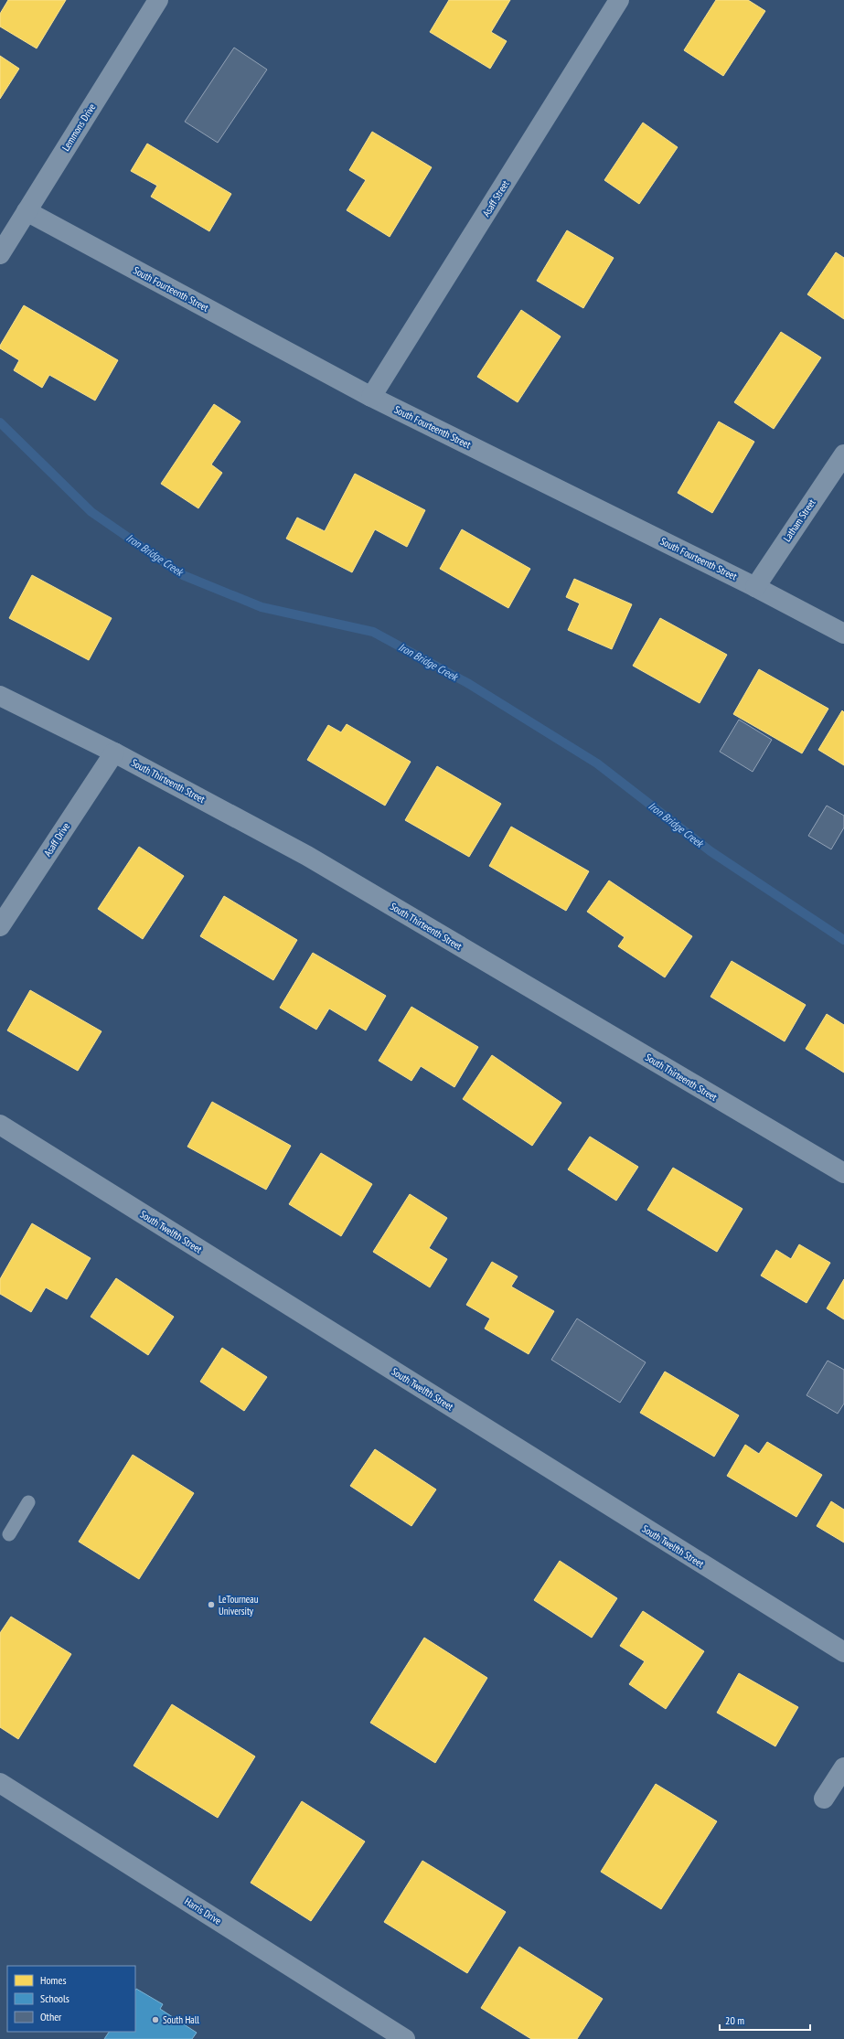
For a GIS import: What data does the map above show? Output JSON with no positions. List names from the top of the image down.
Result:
{
  "streets": {
    "street": [
      "Lemmons Drive",
      "Asaff Street",
      "South Fourteenth Street",
      "Latham Street",
      "South Thirteenth Street",
      "Asaff Drive",
      "South Twelfth Street",
      "Harris Drive"
    ]
  },
  "crossings": [
    ["Lemmons Drive", "South Fourteenth Street"],
    ["Asaff Street", "South Fourteenth Street"],
    ["South Fourteenth Street", "Latham Street"],
    ["South Thirteenth Street", "Asaff Drive"]
  ],
  "water": ["Iron Bridge Creek"],
  "places": ["LeTourneau University", "South Hall"],
  "legend": ["Homes", "Schools", "Other"],
  "scale_bar": "20 m"
}
